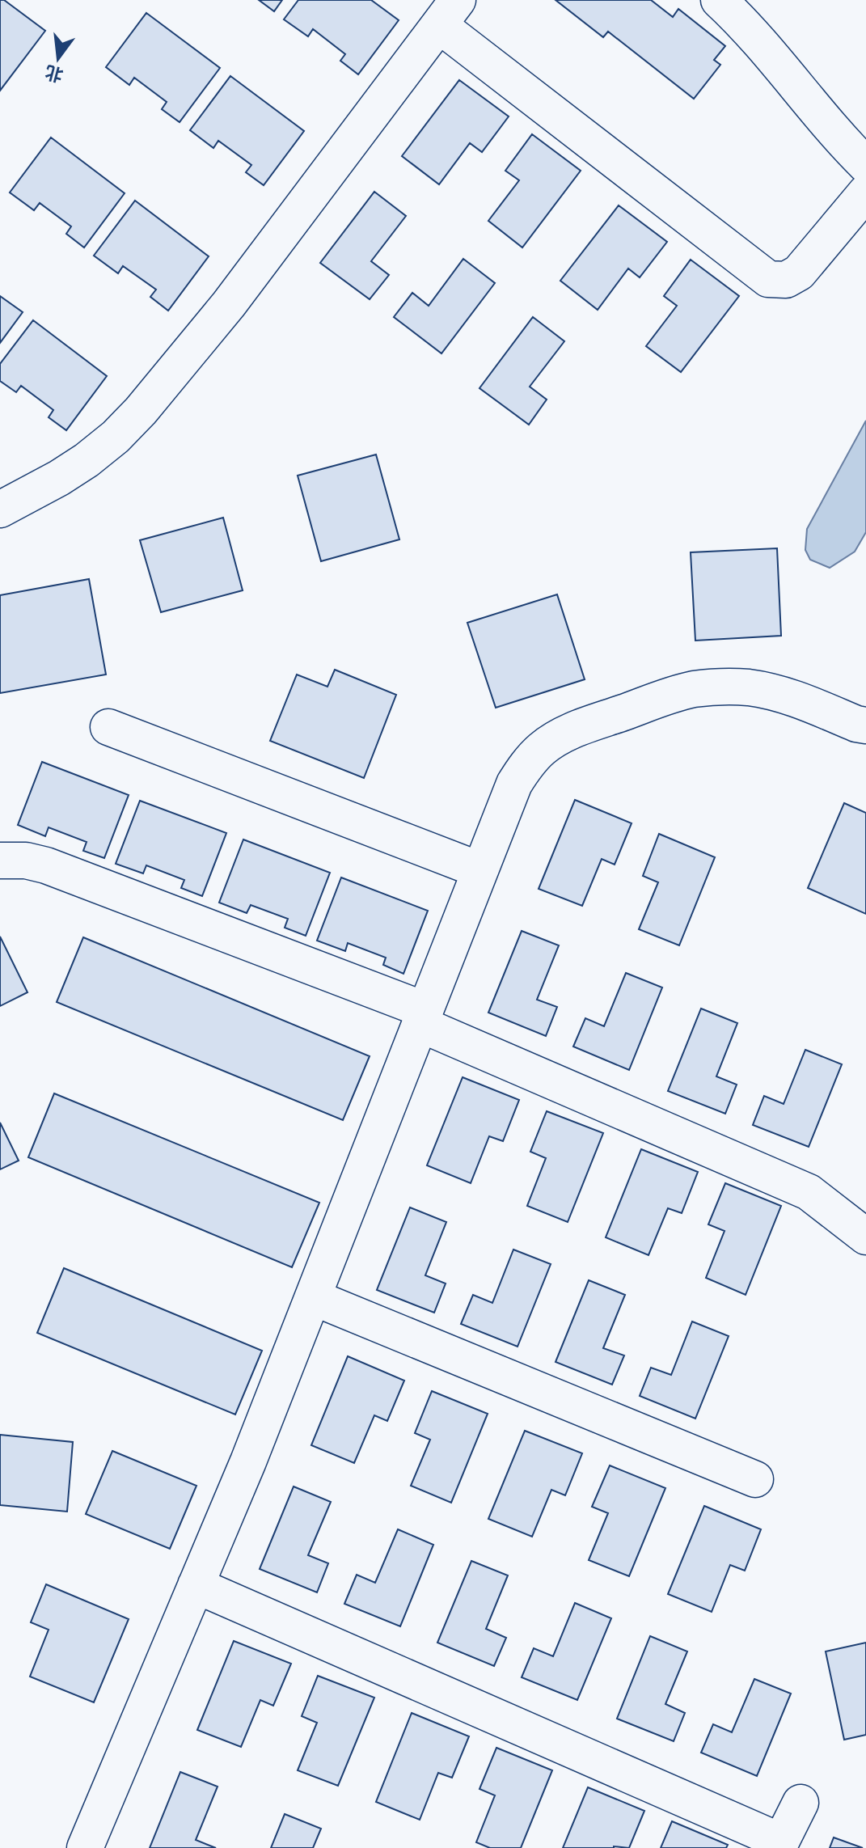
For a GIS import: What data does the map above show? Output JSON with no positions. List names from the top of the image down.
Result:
{
  "north": "bottom"
}
